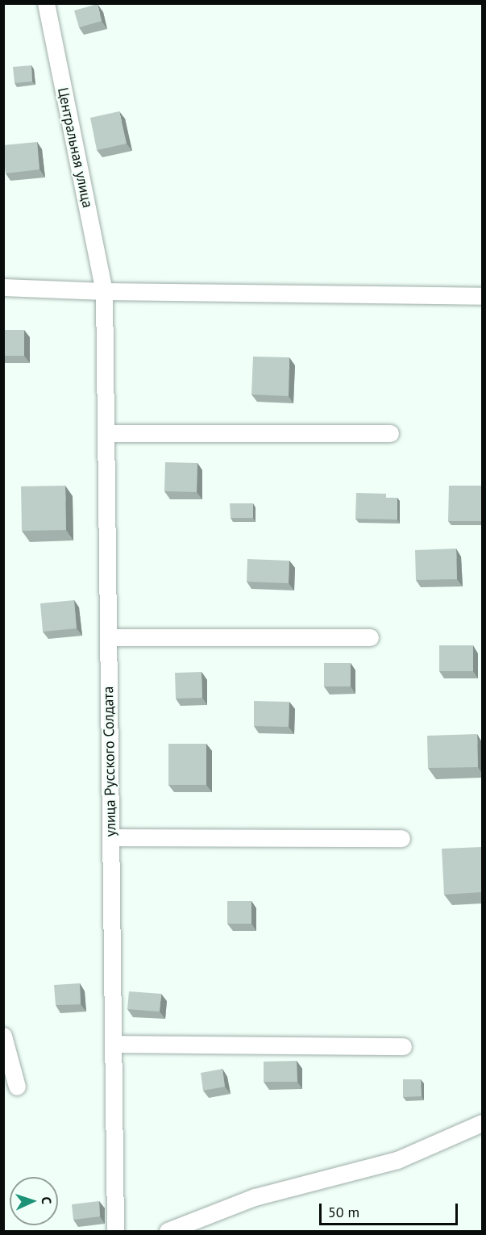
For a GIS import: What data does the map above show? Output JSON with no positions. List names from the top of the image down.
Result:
{
  "streets": {
    "street": ["Центральная улица", "улица Русского Солдата"]
  },
  "crossings": [
    ["Центральная улица", "улица Русского Солдата"]
  ],
  "scale_bar": "50 m",
  "north": "right"
}
